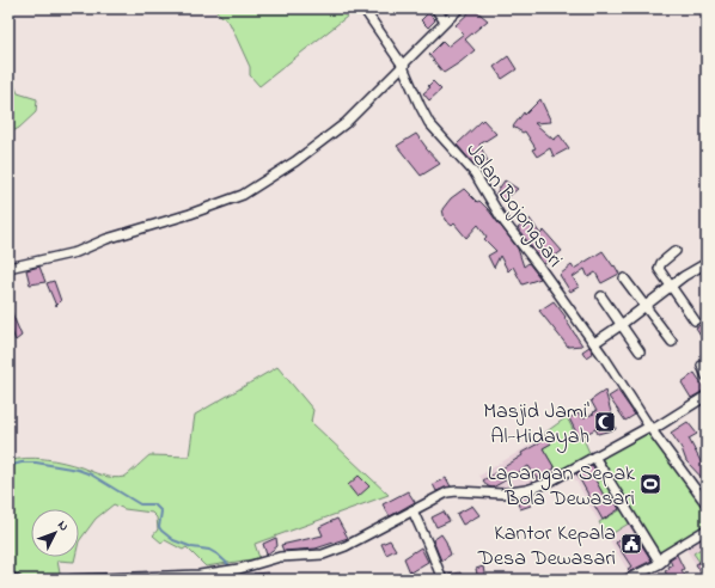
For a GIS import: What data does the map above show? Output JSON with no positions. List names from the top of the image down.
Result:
{
  "streets": {
    "street": ["Jalan Bojongsari"]
  },
  "places": {
    "mosque": ["Masjid Jami' Al-Hidayah"],
    "sports": ["Lapangan Sepak Bola Dewasari"],
    "public building": ["Kantor Kepala Desa Dewasari"]
  },
  "north": "top right"
}
